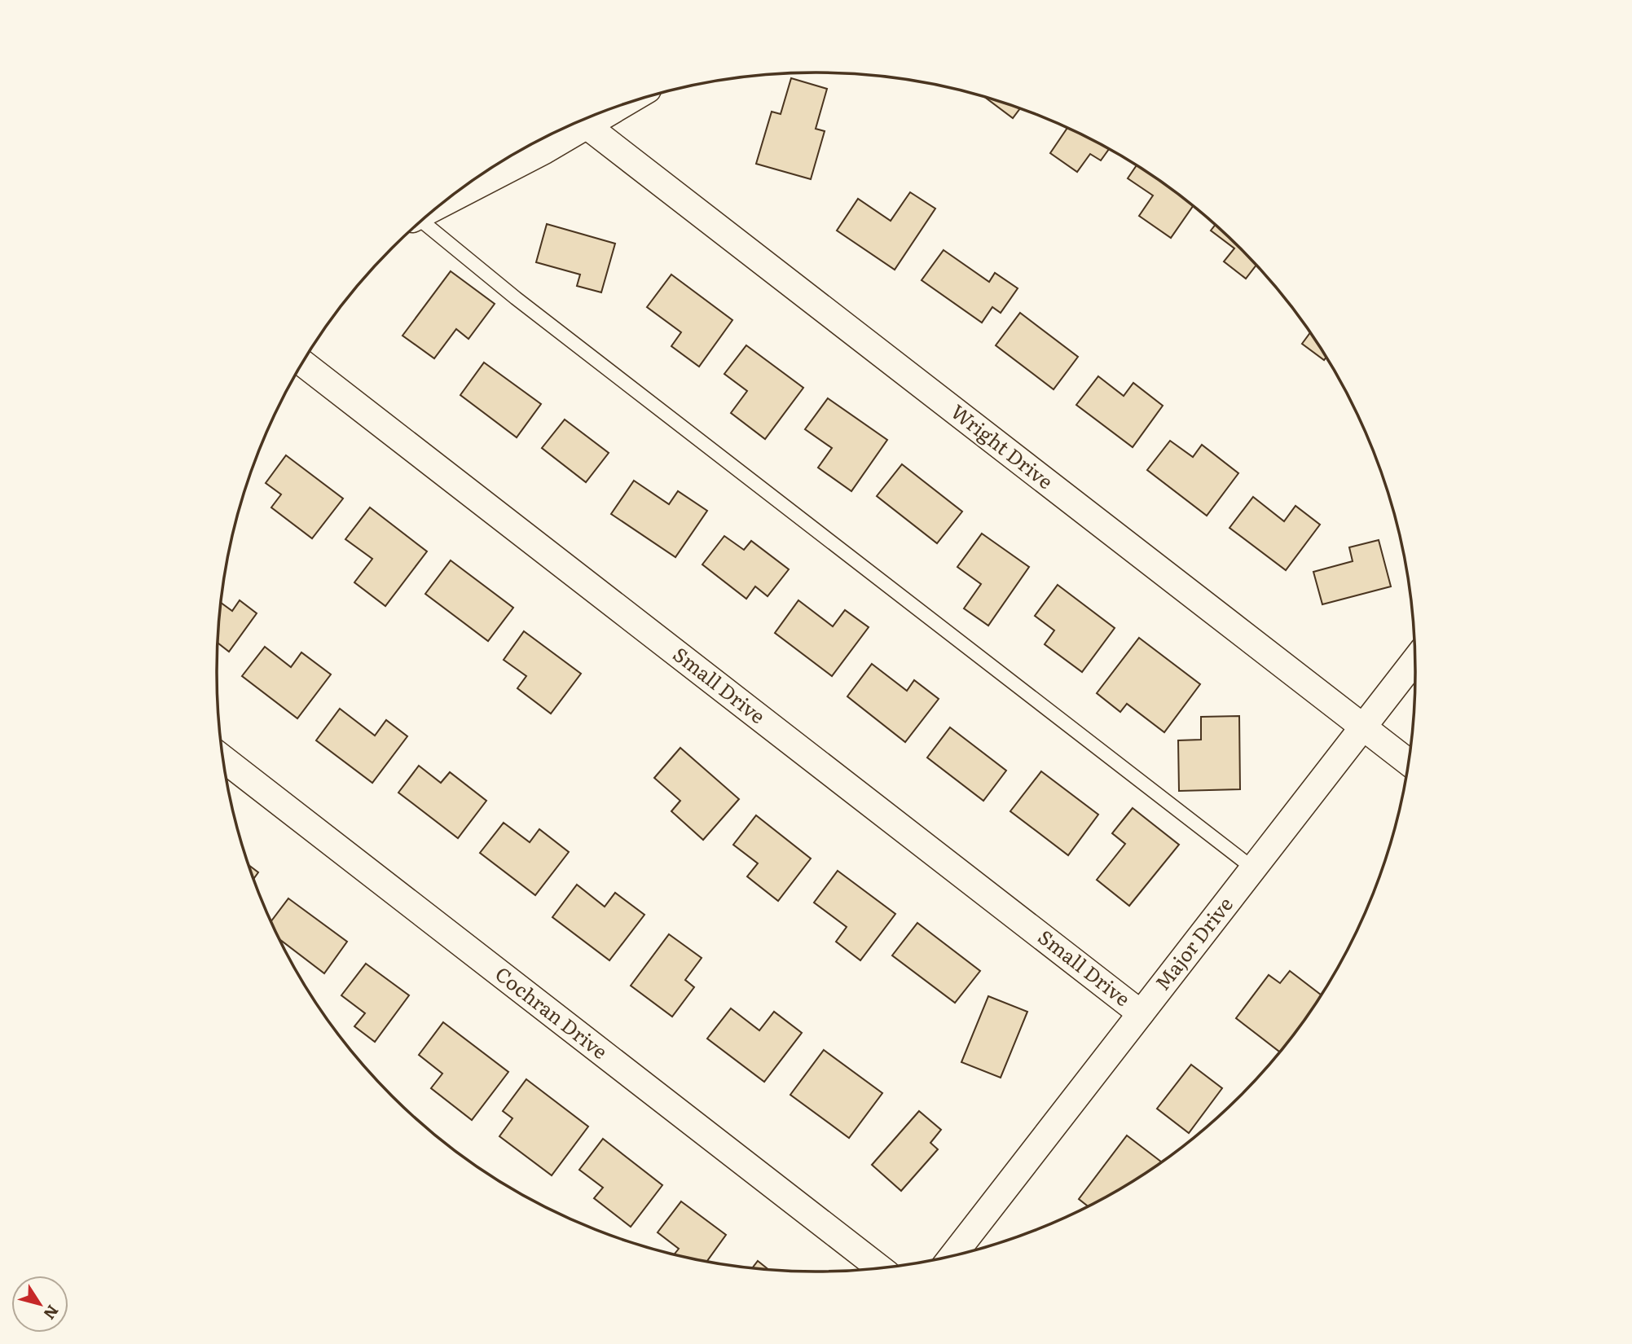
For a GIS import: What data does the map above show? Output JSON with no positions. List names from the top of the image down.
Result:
{
  "streets": {
    "street": [
      "Wright Drive",
      "Small Drive",
      "Major Drive",
      "Cochran Drive"
    ]
  },
  "crossings": [
    ["Wright Drive", "Major Drive"],
    ["Small Drive", "Major Drive"]
  ],
  "north": "bottom right"
}
